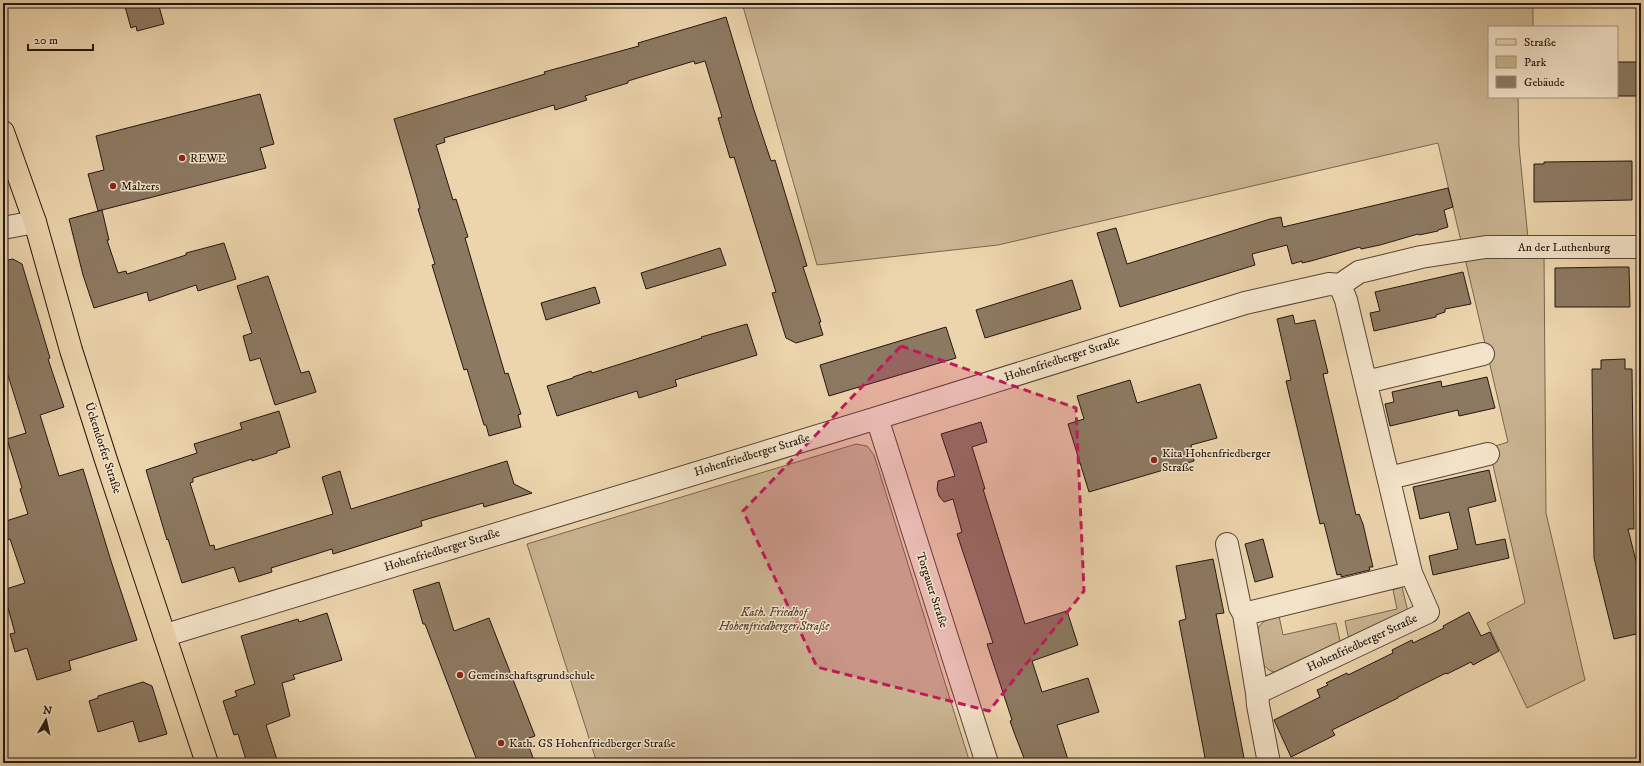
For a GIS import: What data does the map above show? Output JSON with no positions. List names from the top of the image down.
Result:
{
  "streets": {
    "main road": ["Ückendorfer Straße"],
    "street": ["An der Luthenburg", "Hohenfriedberger Straße", "Torgauer Straße"]
  },
  "crossings": [
    ["An der Luthenburg", "Hohenfriedberger Straße"],
    ["Hohenfriedberger Straße", "Ückendorfer Straße"],
    ["Hohenfriedberger Straße", "Torgauer Straße"]
  ],
  "parks": ["Kath. Friedhof Hohenfriedberger Straße"],
  "places": [
    "REWE",
    "Malzers",
    "Kita Hohenfriedberger Straße",
    "Gemeinschaftsgrundschule",
    "Kath. GS Hohenfriedberger Straße"
  ],
  "legend": ["Straße", "Park", "Gebäude"],
  "scale_bar": "20 m",
  "north": "top"
}
